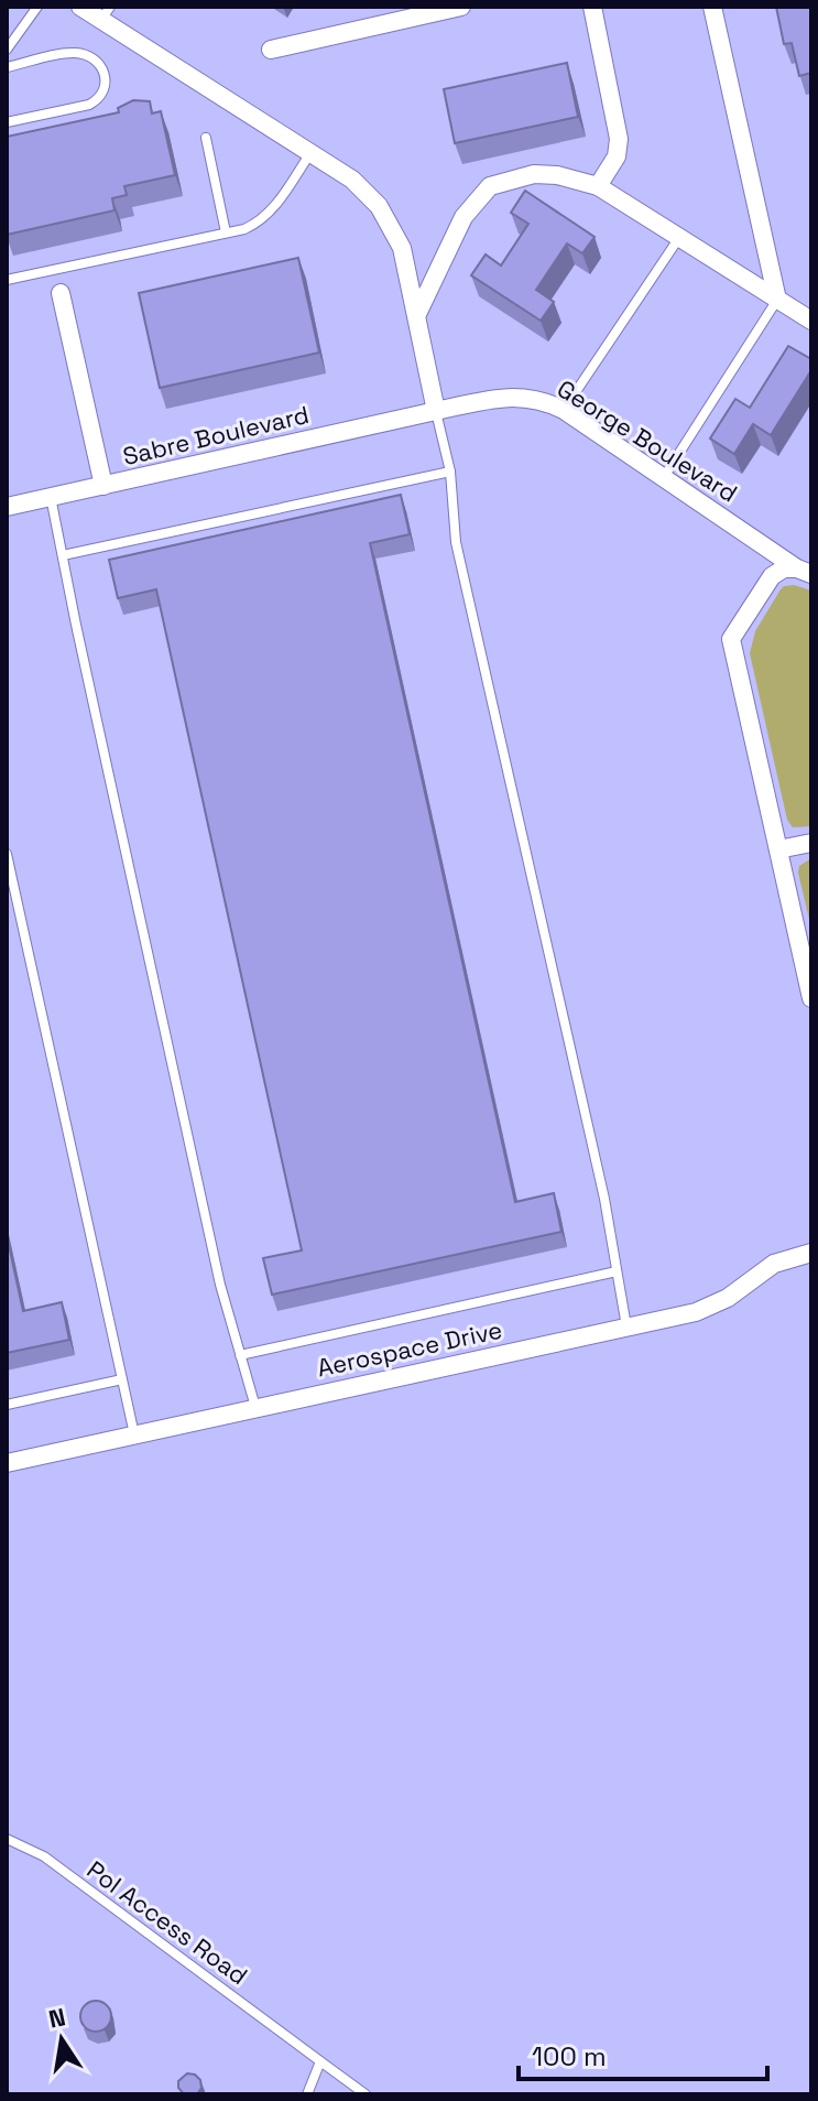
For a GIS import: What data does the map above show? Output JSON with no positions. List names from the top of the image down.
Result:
{
  "streets": {
    "street": ["Sabre Boulevard", "George Boulevard", "Aerospace Drive"],
    "lane": ["Pol Access Road"]
  },
  "crossings": [
    ["Sabre Boulevard", "George Boulevard"]
  ],
  "scale_bar": "100 m",
  "north": "top"
}
